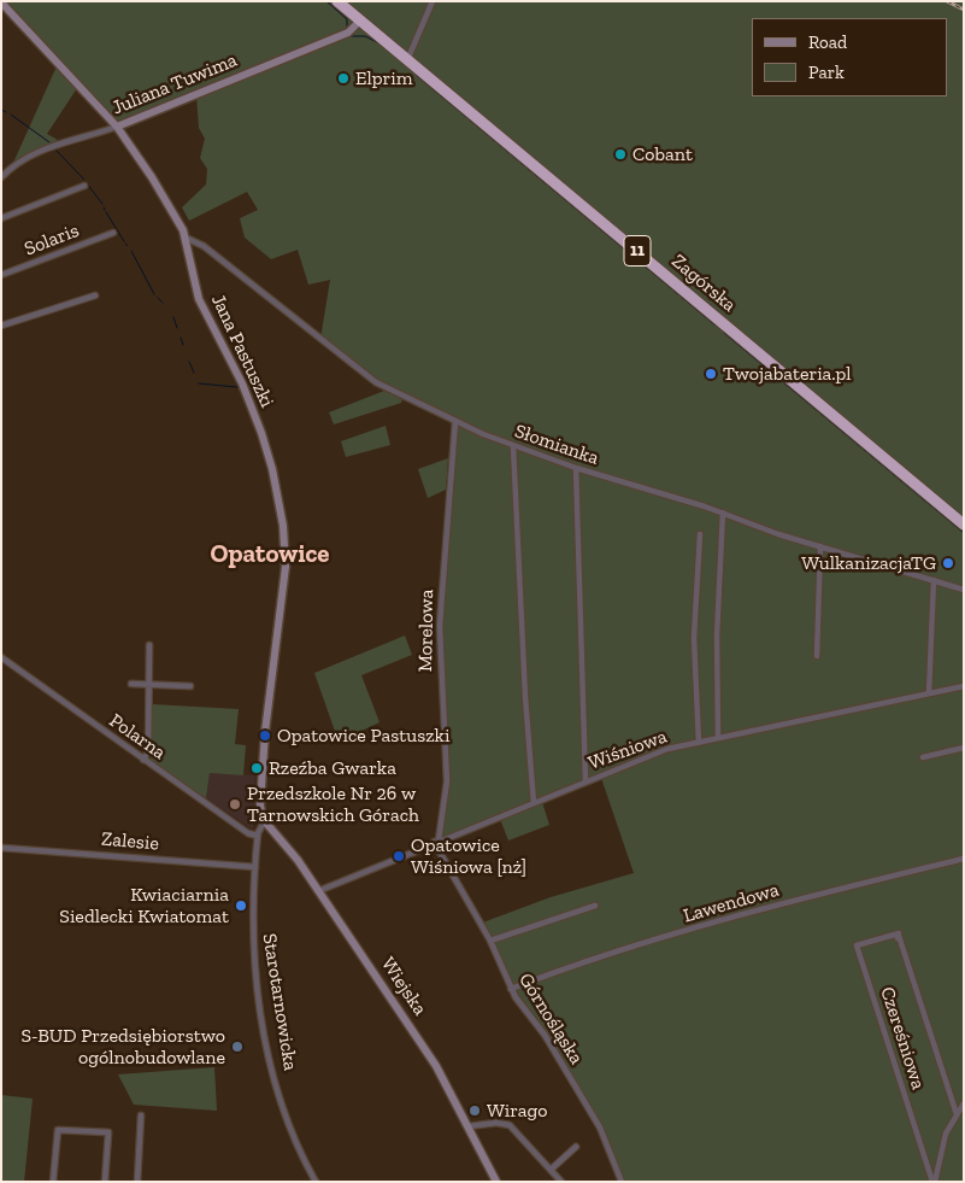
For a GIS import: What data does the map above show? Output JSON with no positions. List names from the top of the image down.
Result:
{
  "streets": {
    "highway": ["11", "Zagórska"],
    "street": [
      "Juliana Tuwima",
      "Solaris",
      "Jana Pastuszki",
      "Słomianka",
      "Morelowa",
      "Polarna",
      "Wiśniowa",
      "Zalesie",
      "Lawendowa",
      "Wiejska",
      "Starotarnowicka",
      "Górnośląska",
      "Czereśniowa"
    ]
  },
  "crossings": [
    ["Juliana Tuwima", "Zagórska"],
    ["Juliana Tuwima", "Jana Pastuszki"],
    ["Jana Pastuszki", "Słomianka"],
    ["Jana Pastuszki", "Wiejska"],
    ["Jana Pastuszki", "Starotarnowicka"],
    ["Słomianka", "Morelowa"],
    ["Morelowa", "Wiśniowa"],
    ["Morelowa", "Górnośląska"],
    ["Polarna", "Starotarnowicka"],
    ["Wiśniowa", "Wiejska"],
    ["Wiśniowa", "Górnośląska"],
    ["Zalesie", "Starotarnowicka"],
    ["Lawendowa", "Górnośląska"],
    ["Wiejska", "Starotarnowicka"]
  ],
  "districts": ["Opatowice"],
  "places": [
    "Elprim",
    "Cobant",
    "Twojabateria.pl",
    "WulkanizacjaTG",
    "Opatowice Pastuszki",
    "Rzeźba Gwarka",
    "Przedszkole Nr 26 w Tarnowskich Górach",
    "Opatowice Wiśniowa [nż]",
    "Kwiaciarnia Siedlecki Kwiatomat",
    "S-BUD Przedsiębiorstwo ogólnobudowlane",
    "Wirago"
  ],
  "legend": ["Road", "Park"]
}
